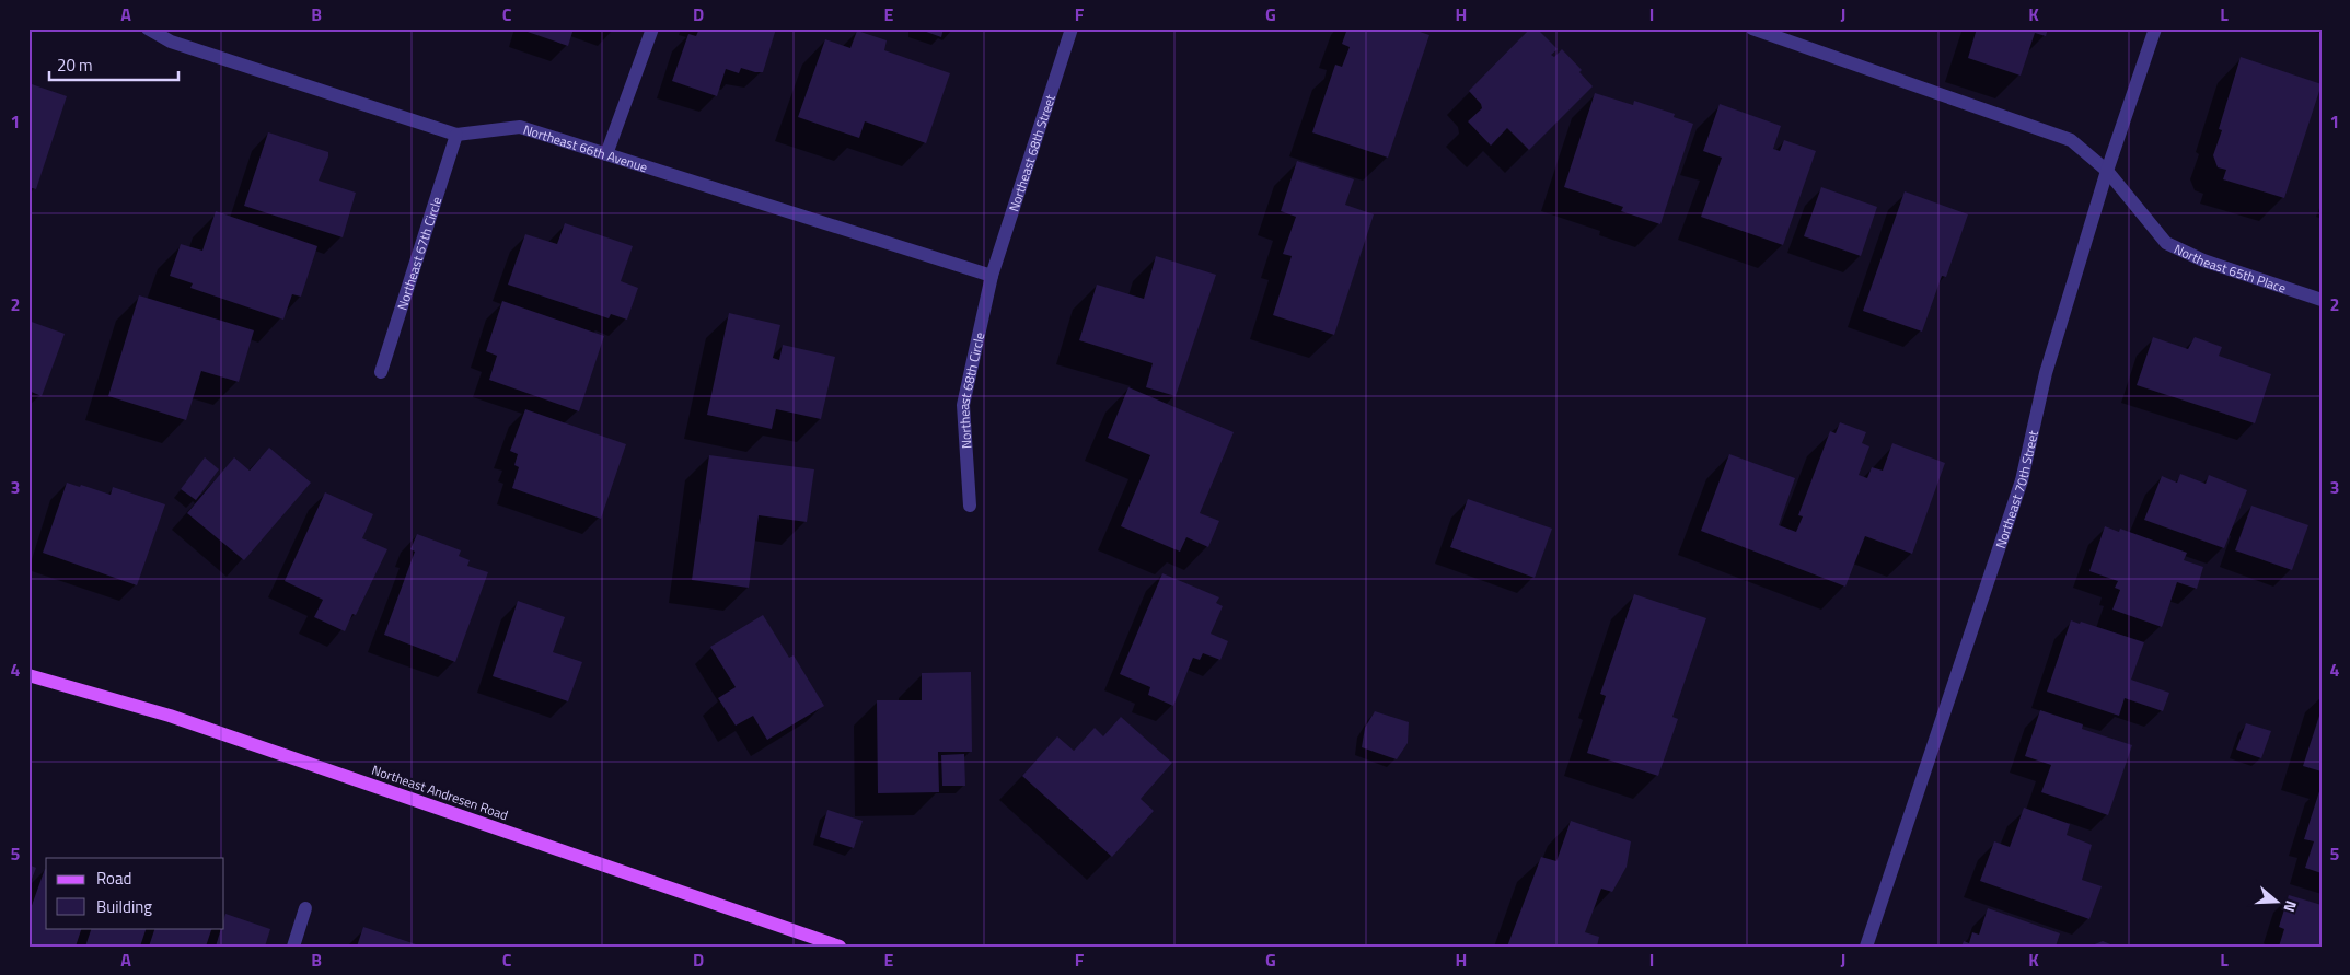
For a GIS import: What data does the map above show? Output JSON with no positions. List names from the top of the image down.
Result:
{
  "streets": {
    "main road": ["Northeast Andresen Road"],
    "street": [
      "Northeast 66th Avenue",
      "Northeast 68th Street",
      "Northeast 67th Circle",
      "Northeast 65th Place",
      "Northeast 68th Circle",
      "Northeast 70th Street"
    ]
  },
  "crossings": [
    ["Northeast 66th Avenue", "Northeast 68th Street"],
    ["Northeast 66th Avenue", "Northeast 67th Circle"],
    ["Northeast 66th Avenue", "Northeast 68th Circle"],
    ["Northeast 68th Street", "Northeast 68th Circle"],
    ["Northeast 65th Place", "Northeast 70th Street"]
  ],
  "legend": ["Road", "Building"],
  "scale_bar": "20 m",
  "north": "right",
  "grid": {
    "columns": [
      "A",
      "B",
      "C",
      "D",
      "E",
      "F",
      "G",
      "H",
      "I",
      "J",
      "K",
      "L"
    ],
    "rows": [
      "1",
      "2",
      "3",
      "4",
      "5"
    ]
  }
}
